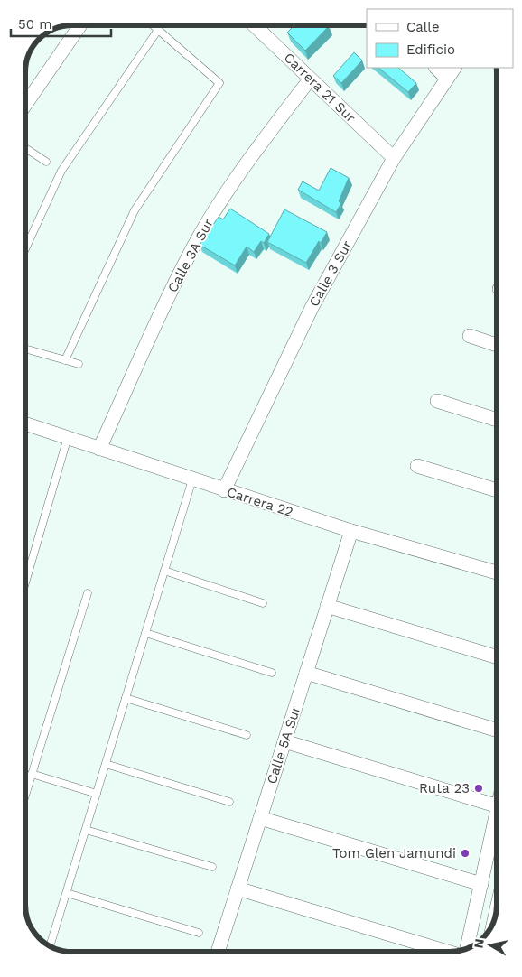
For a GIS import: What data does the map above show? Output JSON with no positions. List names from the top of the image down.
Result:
{
  "streets": {
    "street": [
      "Carrera 21 Sur",
      "Calle 3A Sur",
      "Calle 3 Sur",
      "Carrera 22",
      "Calle 5A Sur"
    ]
  },
  "crossings": [
    ["Carrera 21 Sur", "Calle 3A Sur"],
    ["Carrera 21 Sur", "Calle 3 Sur"],
    ["Calle 3A Sur", "Carrera 22"],
    ["Calle 3 Sur", "Carrera 22"],
    ["Carrera 22", "Calle 5A Sur"]
  ],
  "places": ["Ruta 23", "Tom Glen Jamundi"],
  "legend": ["Calle", "Edificio"],
  "scale_bar": "50 m",
  "north": "left"
}
